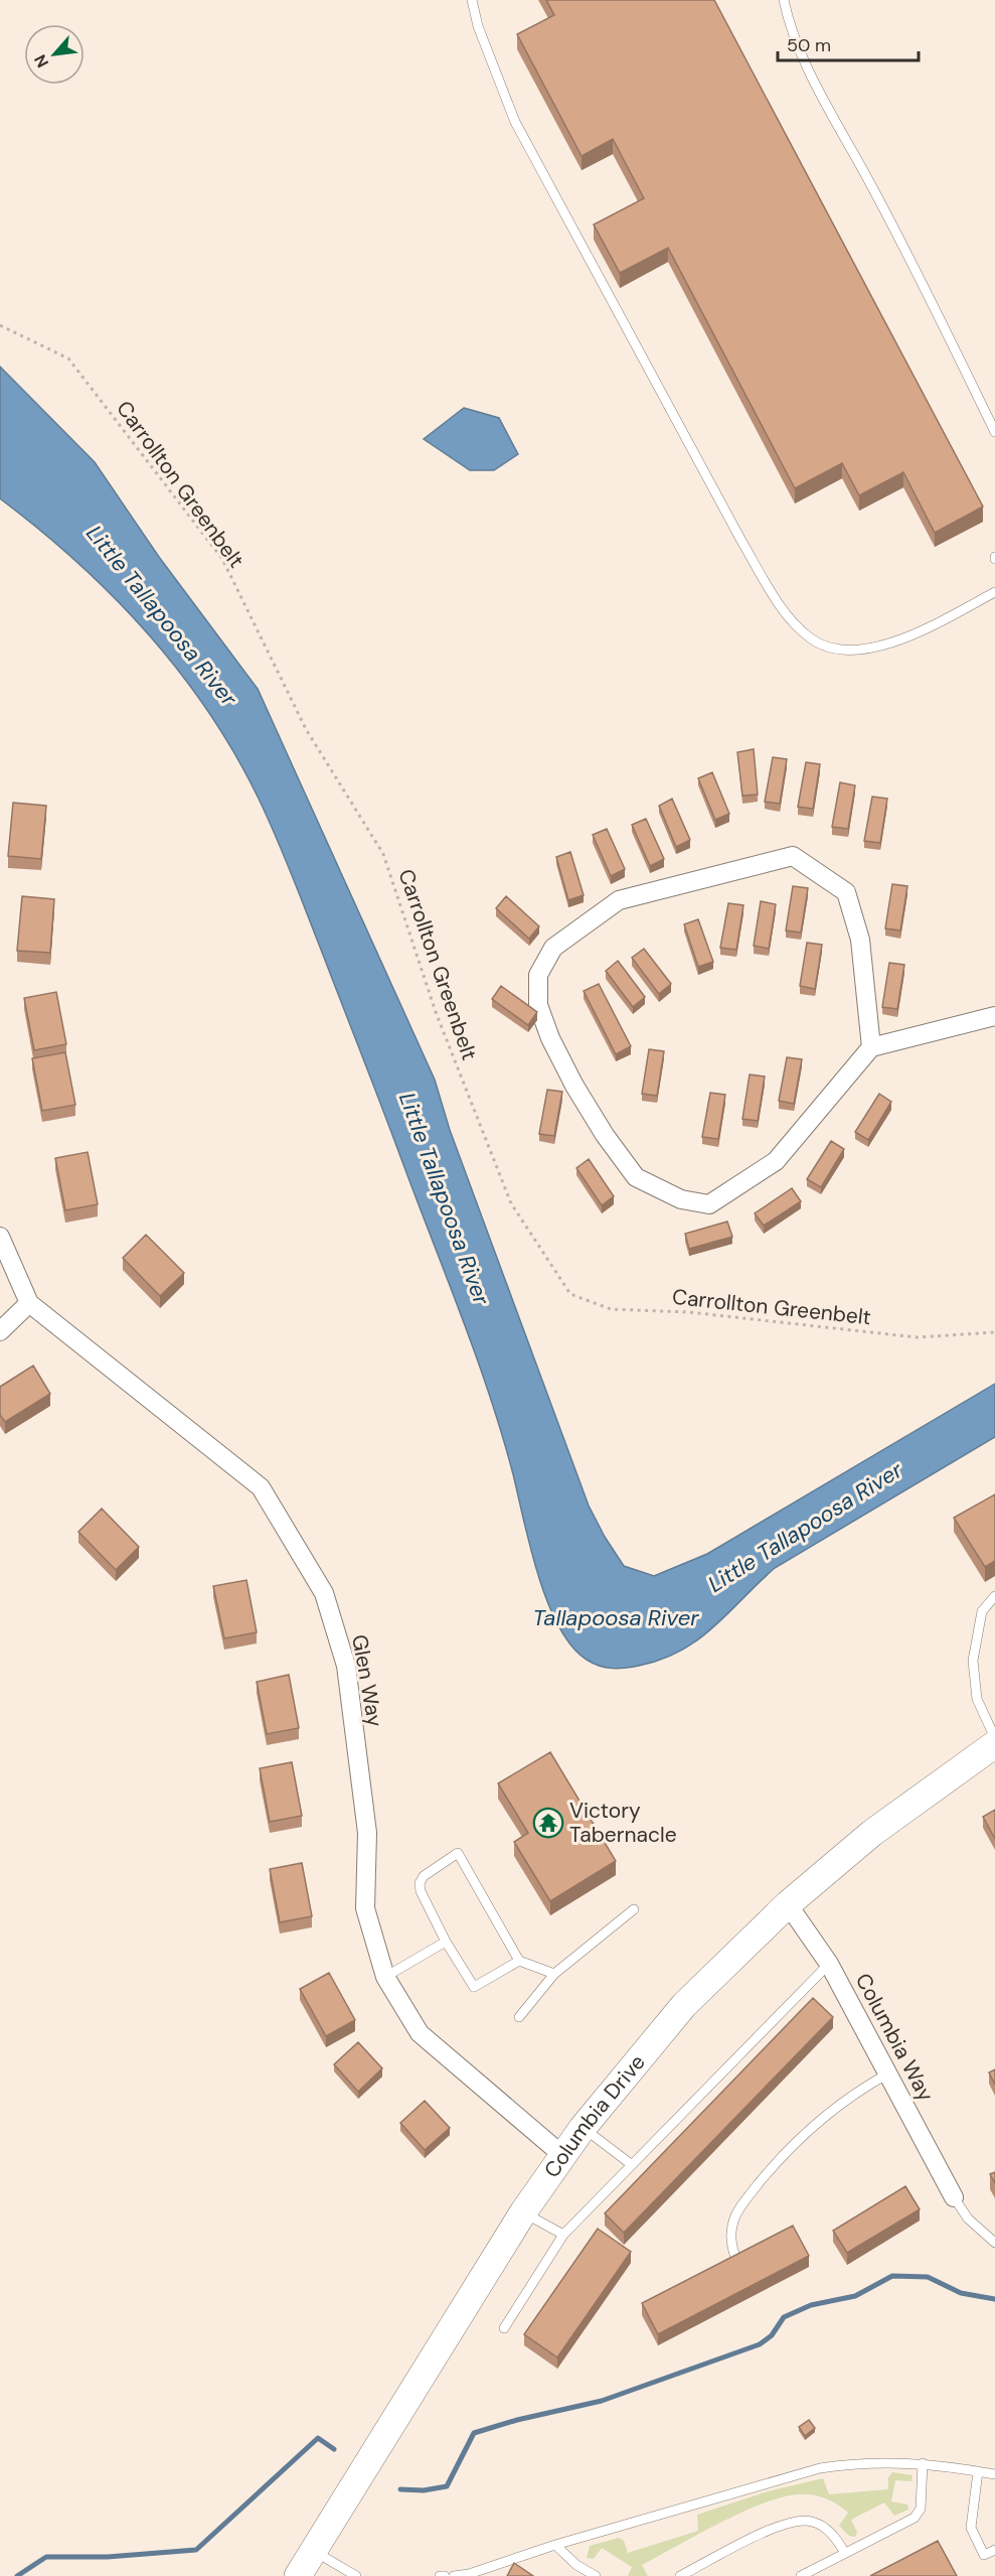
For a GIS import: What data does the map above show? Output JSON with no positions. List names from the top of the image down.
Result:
{
  "streets": {
    "main road": ["Columbia Drive"],
    "street": ["Glen Way", "Columbia Way"],
    "path": ["Carrollton Greenbelt"]
  },
  "crossings": [
    ["Glen Way", "Columbia Drive"],
    ["Columbia Way", "Columbia Drive"]
  ],
  "water": ["Little Tallapoosa River", "Tallapoosa River"],
  "places": {
    "temple": ["Victory Tabernacle"]
  },
  "scale_bar": "50 m",
  "north": "bottom left"
}
